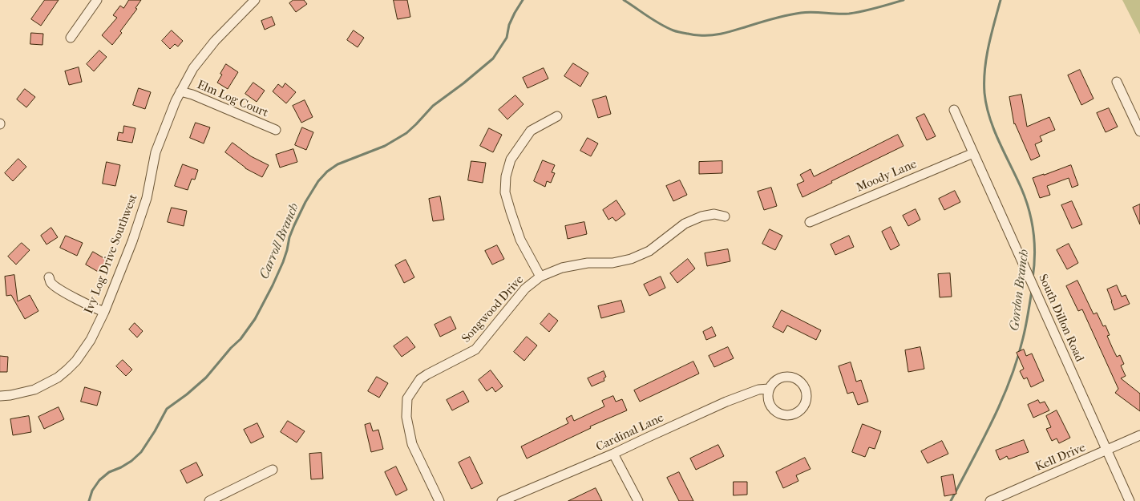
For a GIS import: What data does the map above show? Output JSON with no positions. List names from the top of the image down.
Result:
{
  "streets": {
    "street": [
      "Elm Log Court",
      "Moody Lane",
      "Ivy Log Drive Southwest",
      "Songwood Drive",
      "South Dillon Road",
      "Cardinal Lane",
      "Kell Drive"
    ]
  },
  "crossings": [
    ["Elm Log Court", "Ivy Log Drive Southwest"],
    ["Moody Lane", "South Dillon Road"],
    ["South Dillon Road", "Kell Drive"]
  ],
  "water": ["Carroll Branch", "Gordon Branch"]
}
